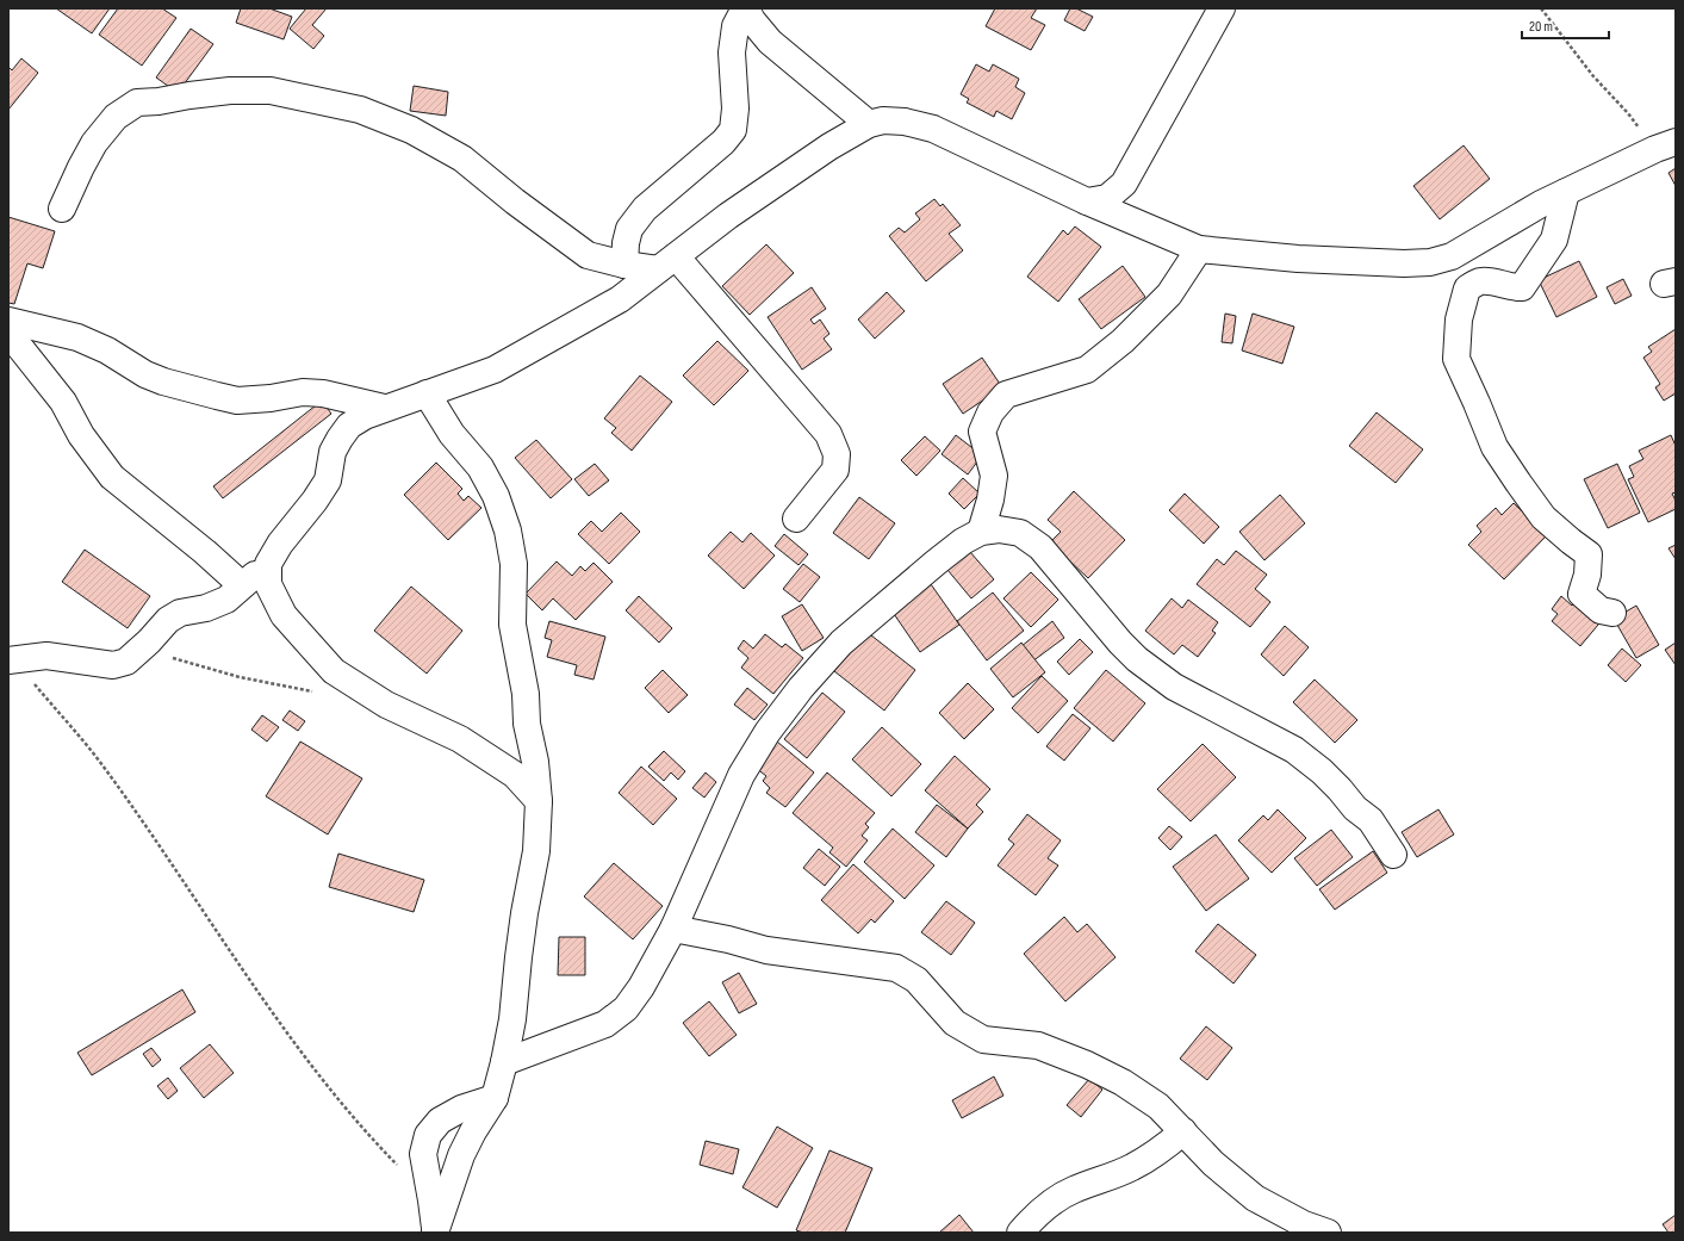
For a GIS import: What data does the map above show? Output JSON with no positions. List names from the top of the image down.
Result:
{
  "scale_bar": "20 m"
}
